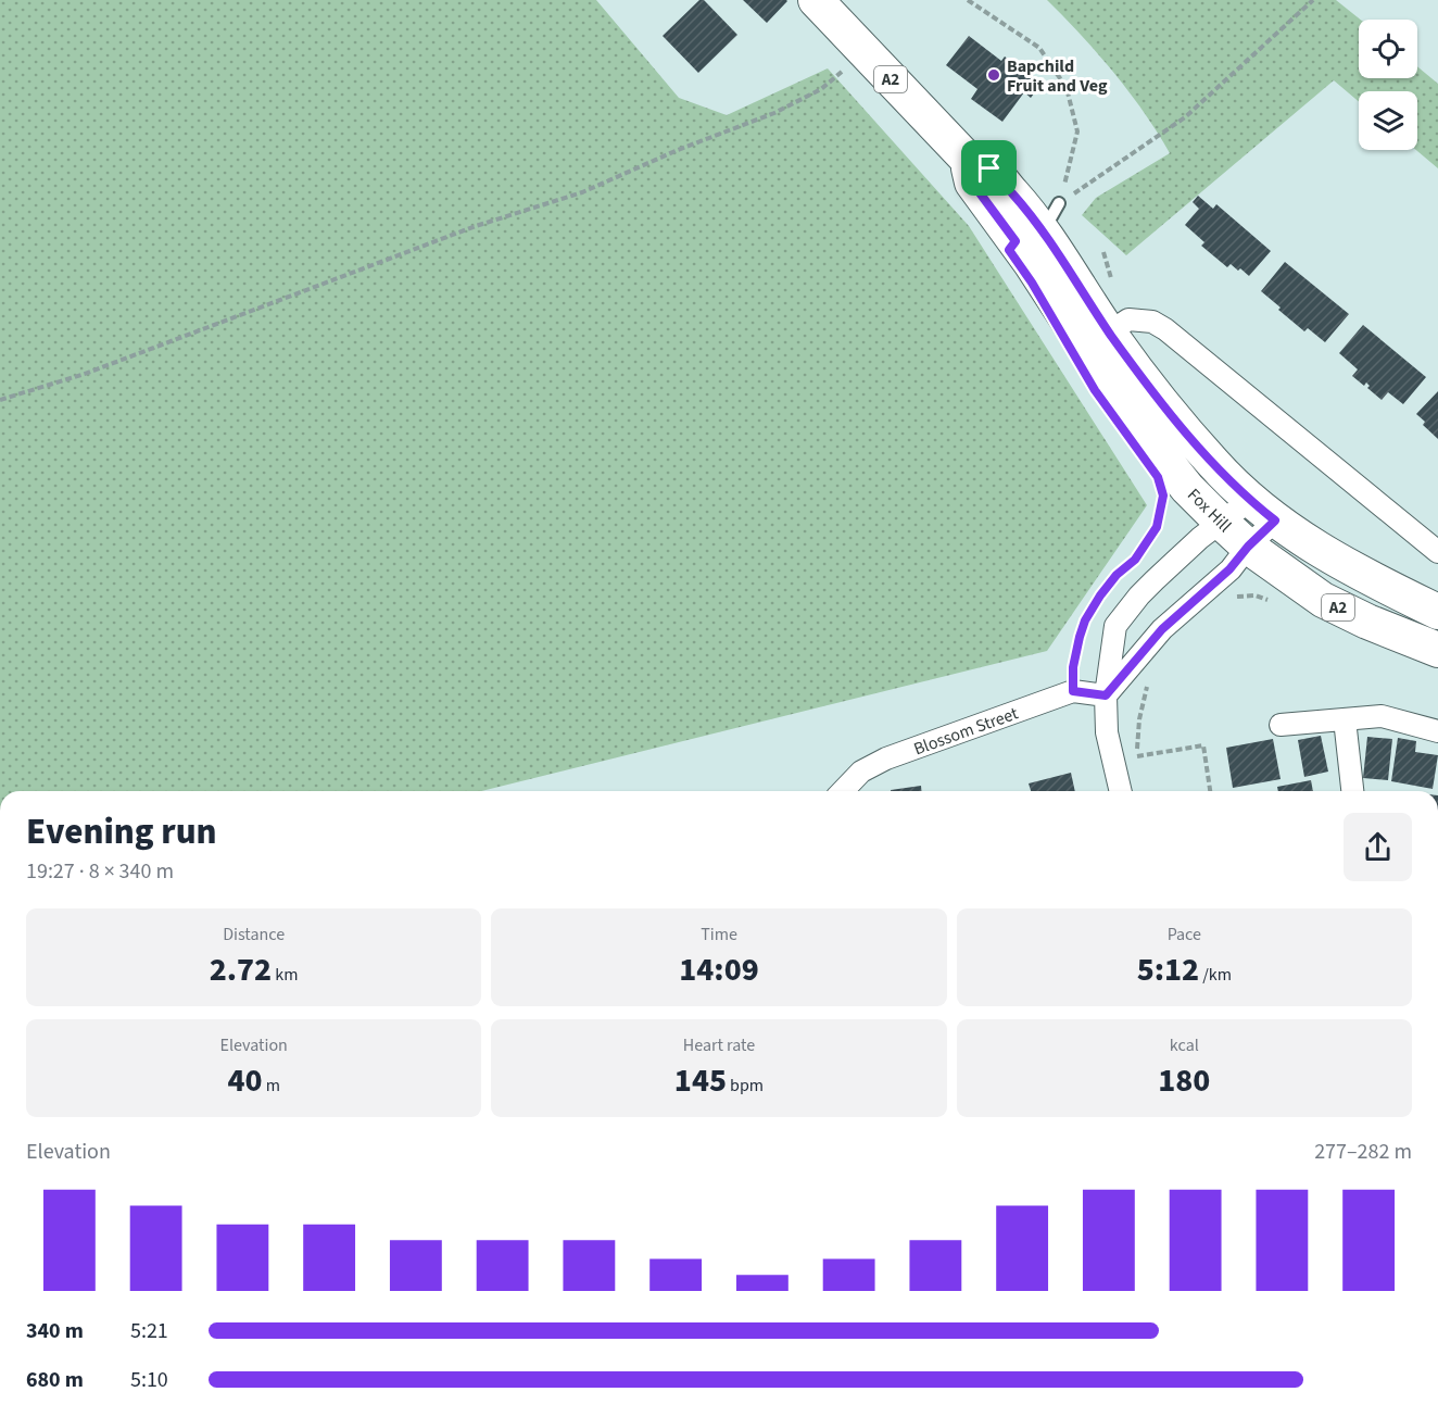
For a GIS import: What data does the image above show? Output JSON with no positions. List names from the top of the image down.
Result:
{
  "streets": {
    "main road": ["A2", "Fox Hill"],
    "street": ["Blossom Street"]
  },
  "places": ["Bapchild Fruit and Veg"],
  "page": {
    "heading": ["Evening run", "19:27 · 8 × 340 m"],
    "stats": [
      ["Distance", "2.72 km"],
      ["Time", "14:09"],
      ["Pace", "5:12 /km"],
      ["Elevation", "40 m"],
      ["Heart rate", "145 bpm"],
      ["kcal", "180"]
    ],
    "chart": ["Elevation", "277–282 m"],
    "list": [
      {
        "name": "340 m",
        "note": "5:21"
      },
      {
        "name": "680 m",
        "note": "5:10"
      }
    ]
  }
}
